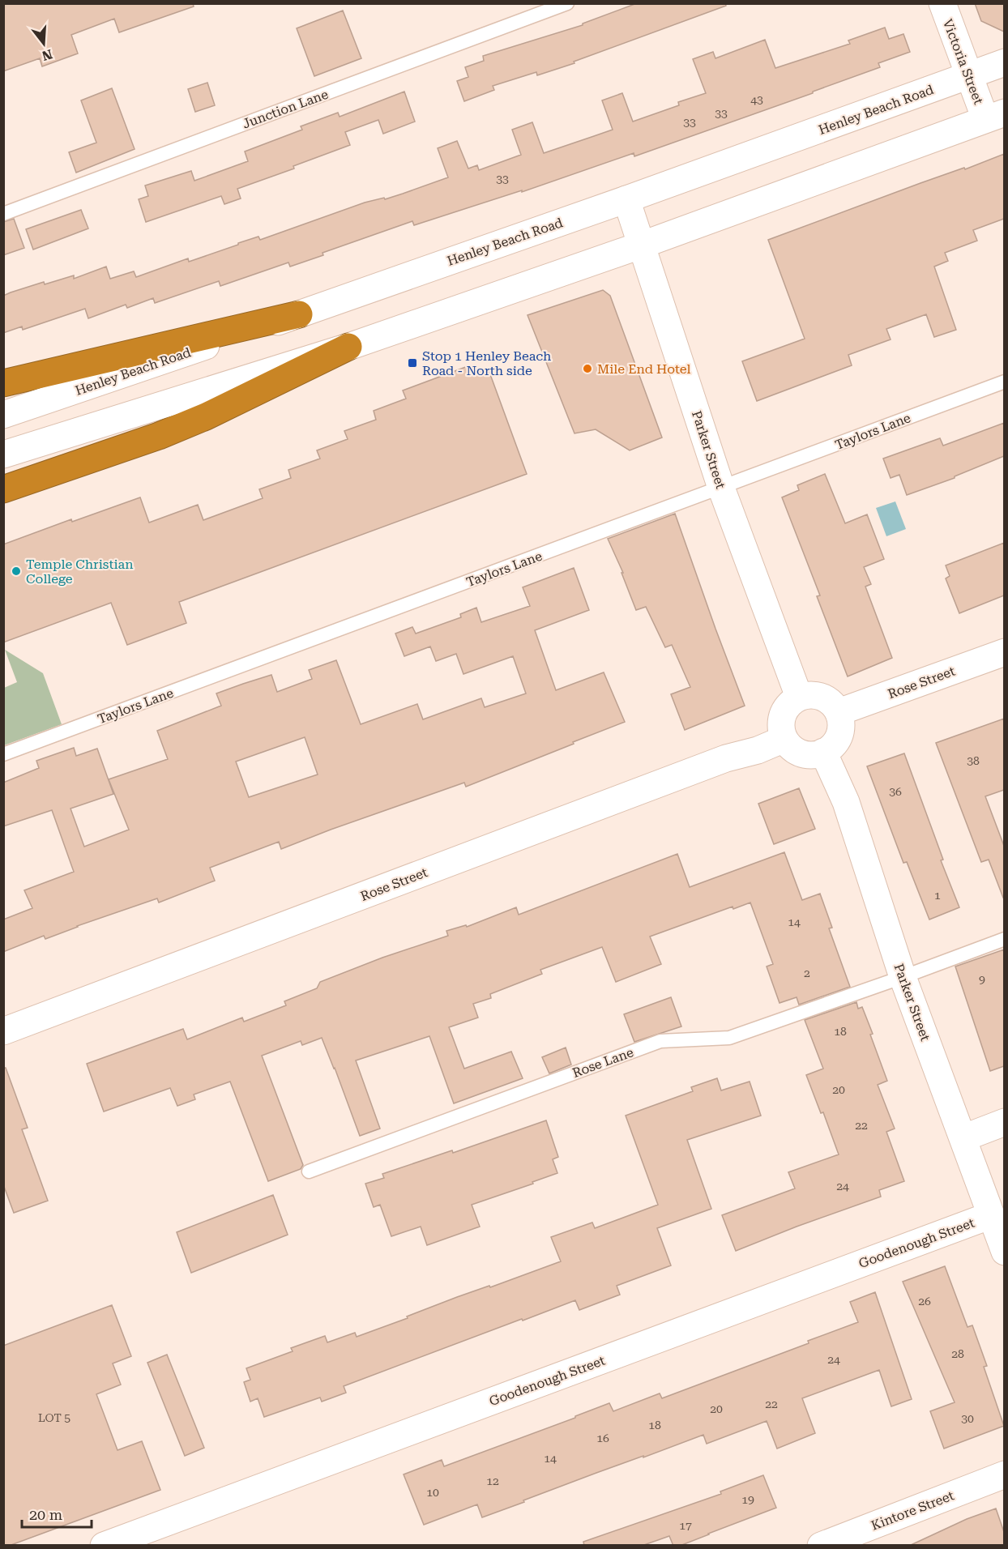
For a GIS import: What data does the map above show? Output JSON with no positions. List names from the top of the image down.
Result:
{
  "streets": {
    "street": [
      "Victoria Street",
      "Henley Beach Road",
      "Parker Street",
      "Rose Street",
      "Goodenough Street",
      "Kintore Street"
    ],
    "lane": ["Junction Lane", "Taylors Lane", "Rose Lane"]
  },
  "crossings": [
    ["Victoria Street", "Henley Beach Road"],
    ["Henley Beach Road", "Parker Street"],
    ["Taylors Lane", "Parker Street"],
    ["Parker Street", "Rose Street"],
    ["Parker Street", "Rose Lane"],
    ["Parker Street", "Goodenough Street"]
  ],
  "places": {
    "transit": ["Stop 1 Henley Beach Road - North side"],
    "other": ["Mile End Hotel", "Temple Christian College"]
  },
  "house_numbers": [
    "43",
    "33",
    "33",
    "33",
    "38",
    "36",
    "1",
    "14",
    "2",
    "9",
    "18",
    "20",
    "22",
    "24",
    "26",
    "28",
    "24",
    "22",
    "20",
    "LOT 5",
    "30",
    "18",
    "16",
    "14",
    "12",
    "10",
    "19",
    "17"
  ],
  "scale_bar": "20 m",
  "north": "bottom"
}
